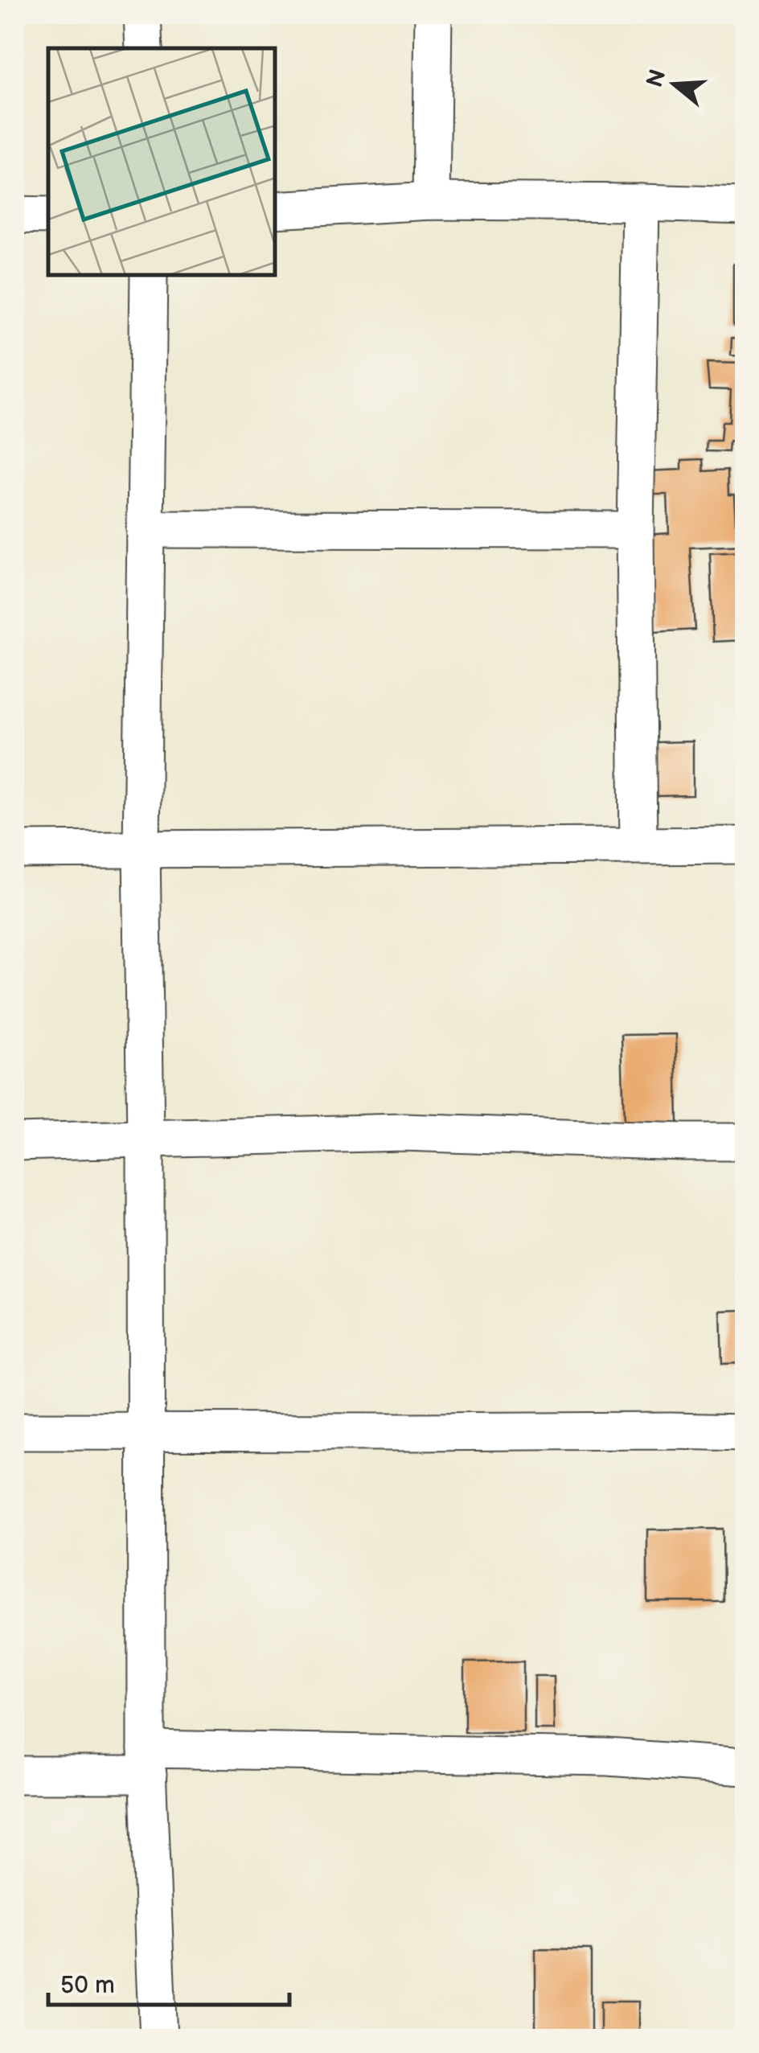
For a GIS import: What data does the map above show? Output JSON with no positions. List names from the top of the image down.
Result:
{
  "scale_bar": "50 m",
  "north": "left"
}
